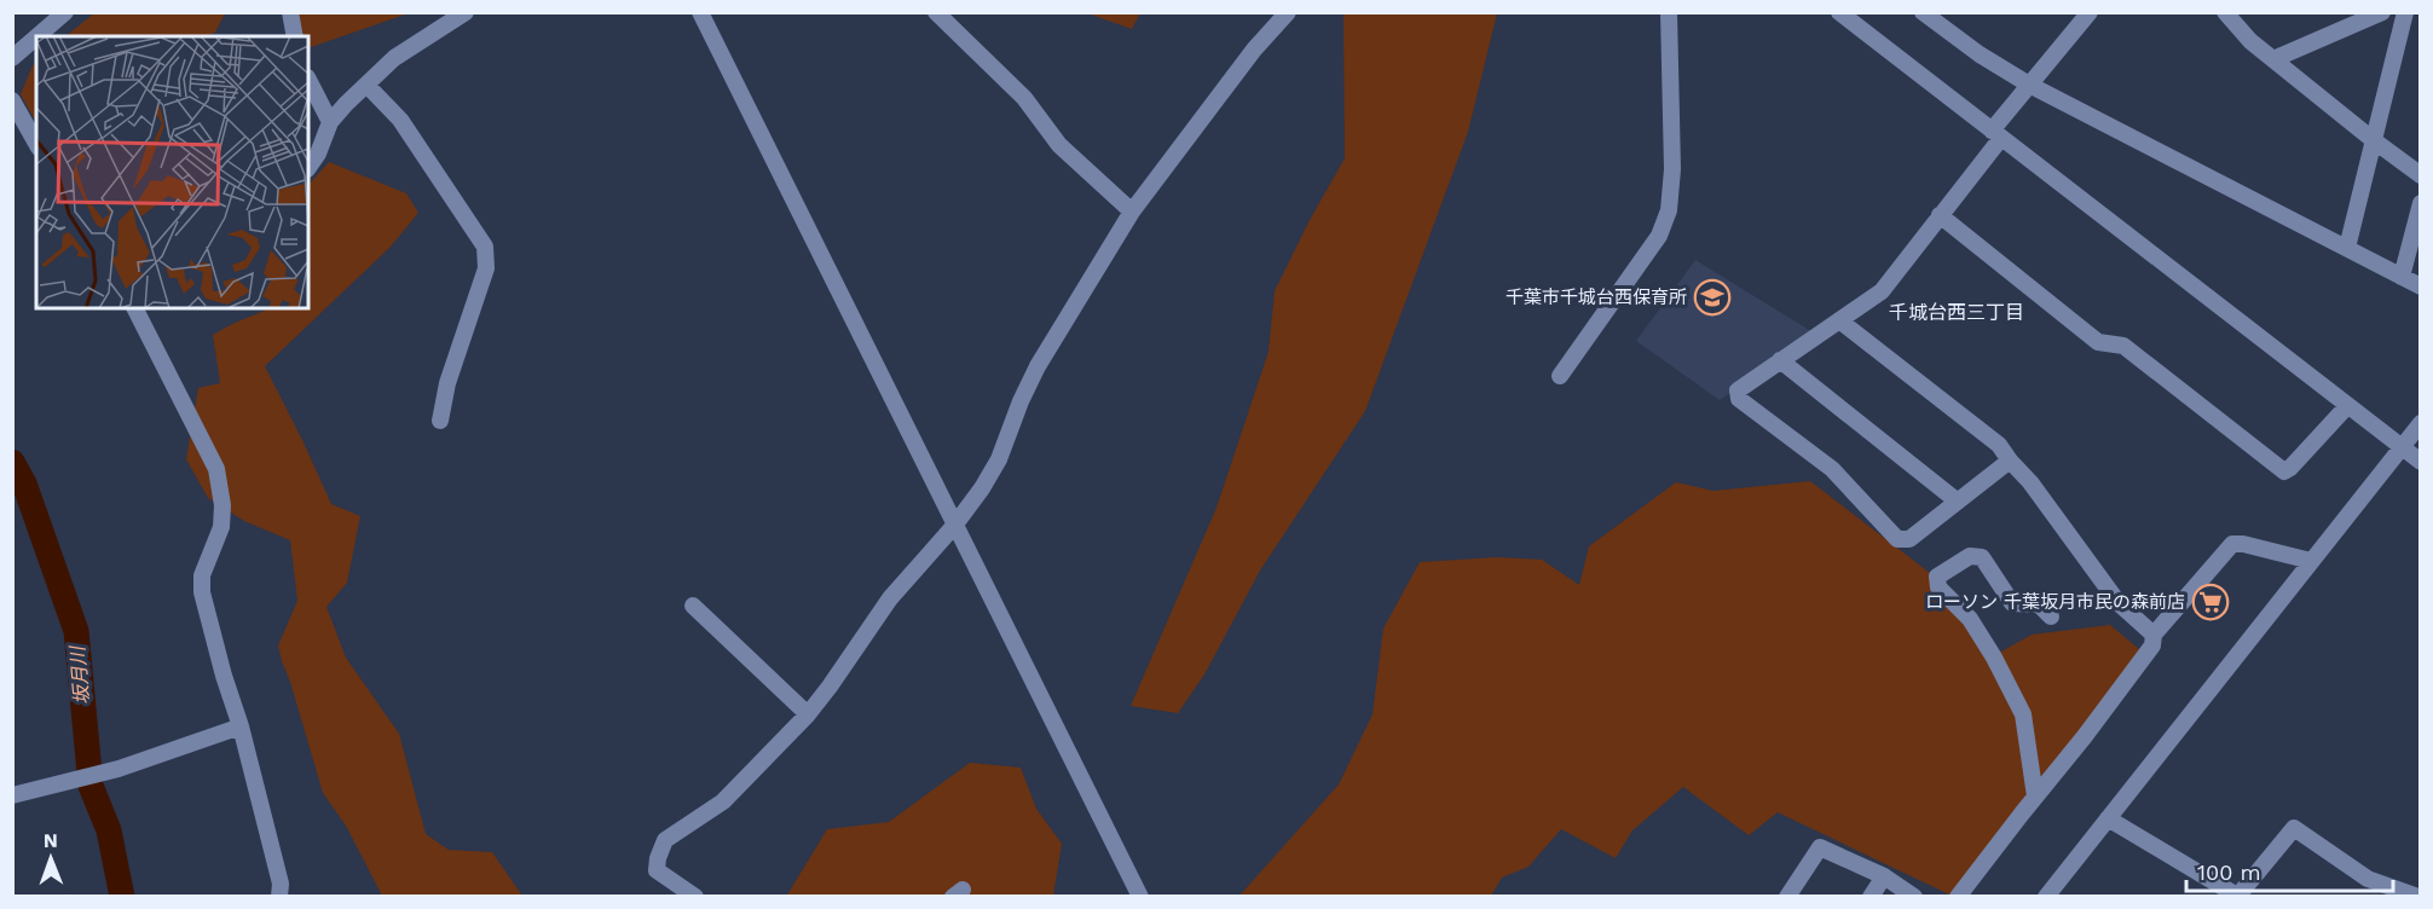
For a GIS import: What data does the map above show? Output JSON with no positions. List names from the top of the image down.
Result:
{
  "districts": ["千城台西三丁目"],
  "water": ["坂月川"],
  "places": {
    "school or university": ["千葉市千城台西保育所"],
    "supermarket": ["ローソン 千葉坂月市民の森前店"]
  },
  "scale_bar": "100 m",
  "north": "top"
}
